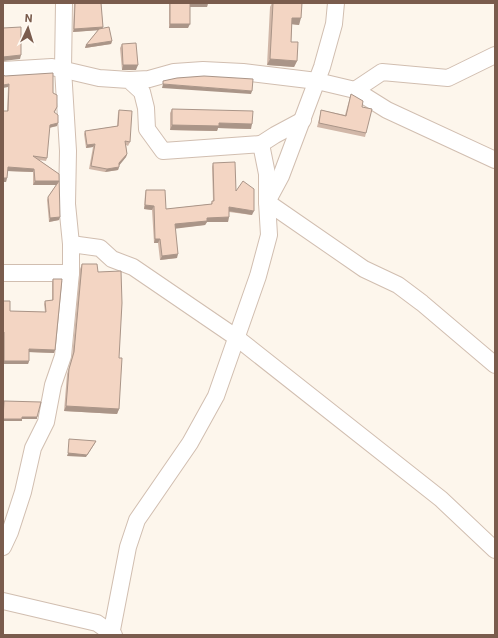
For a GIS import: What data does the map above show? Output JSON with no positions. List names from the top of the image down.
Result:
{
  "north": "top"
}
